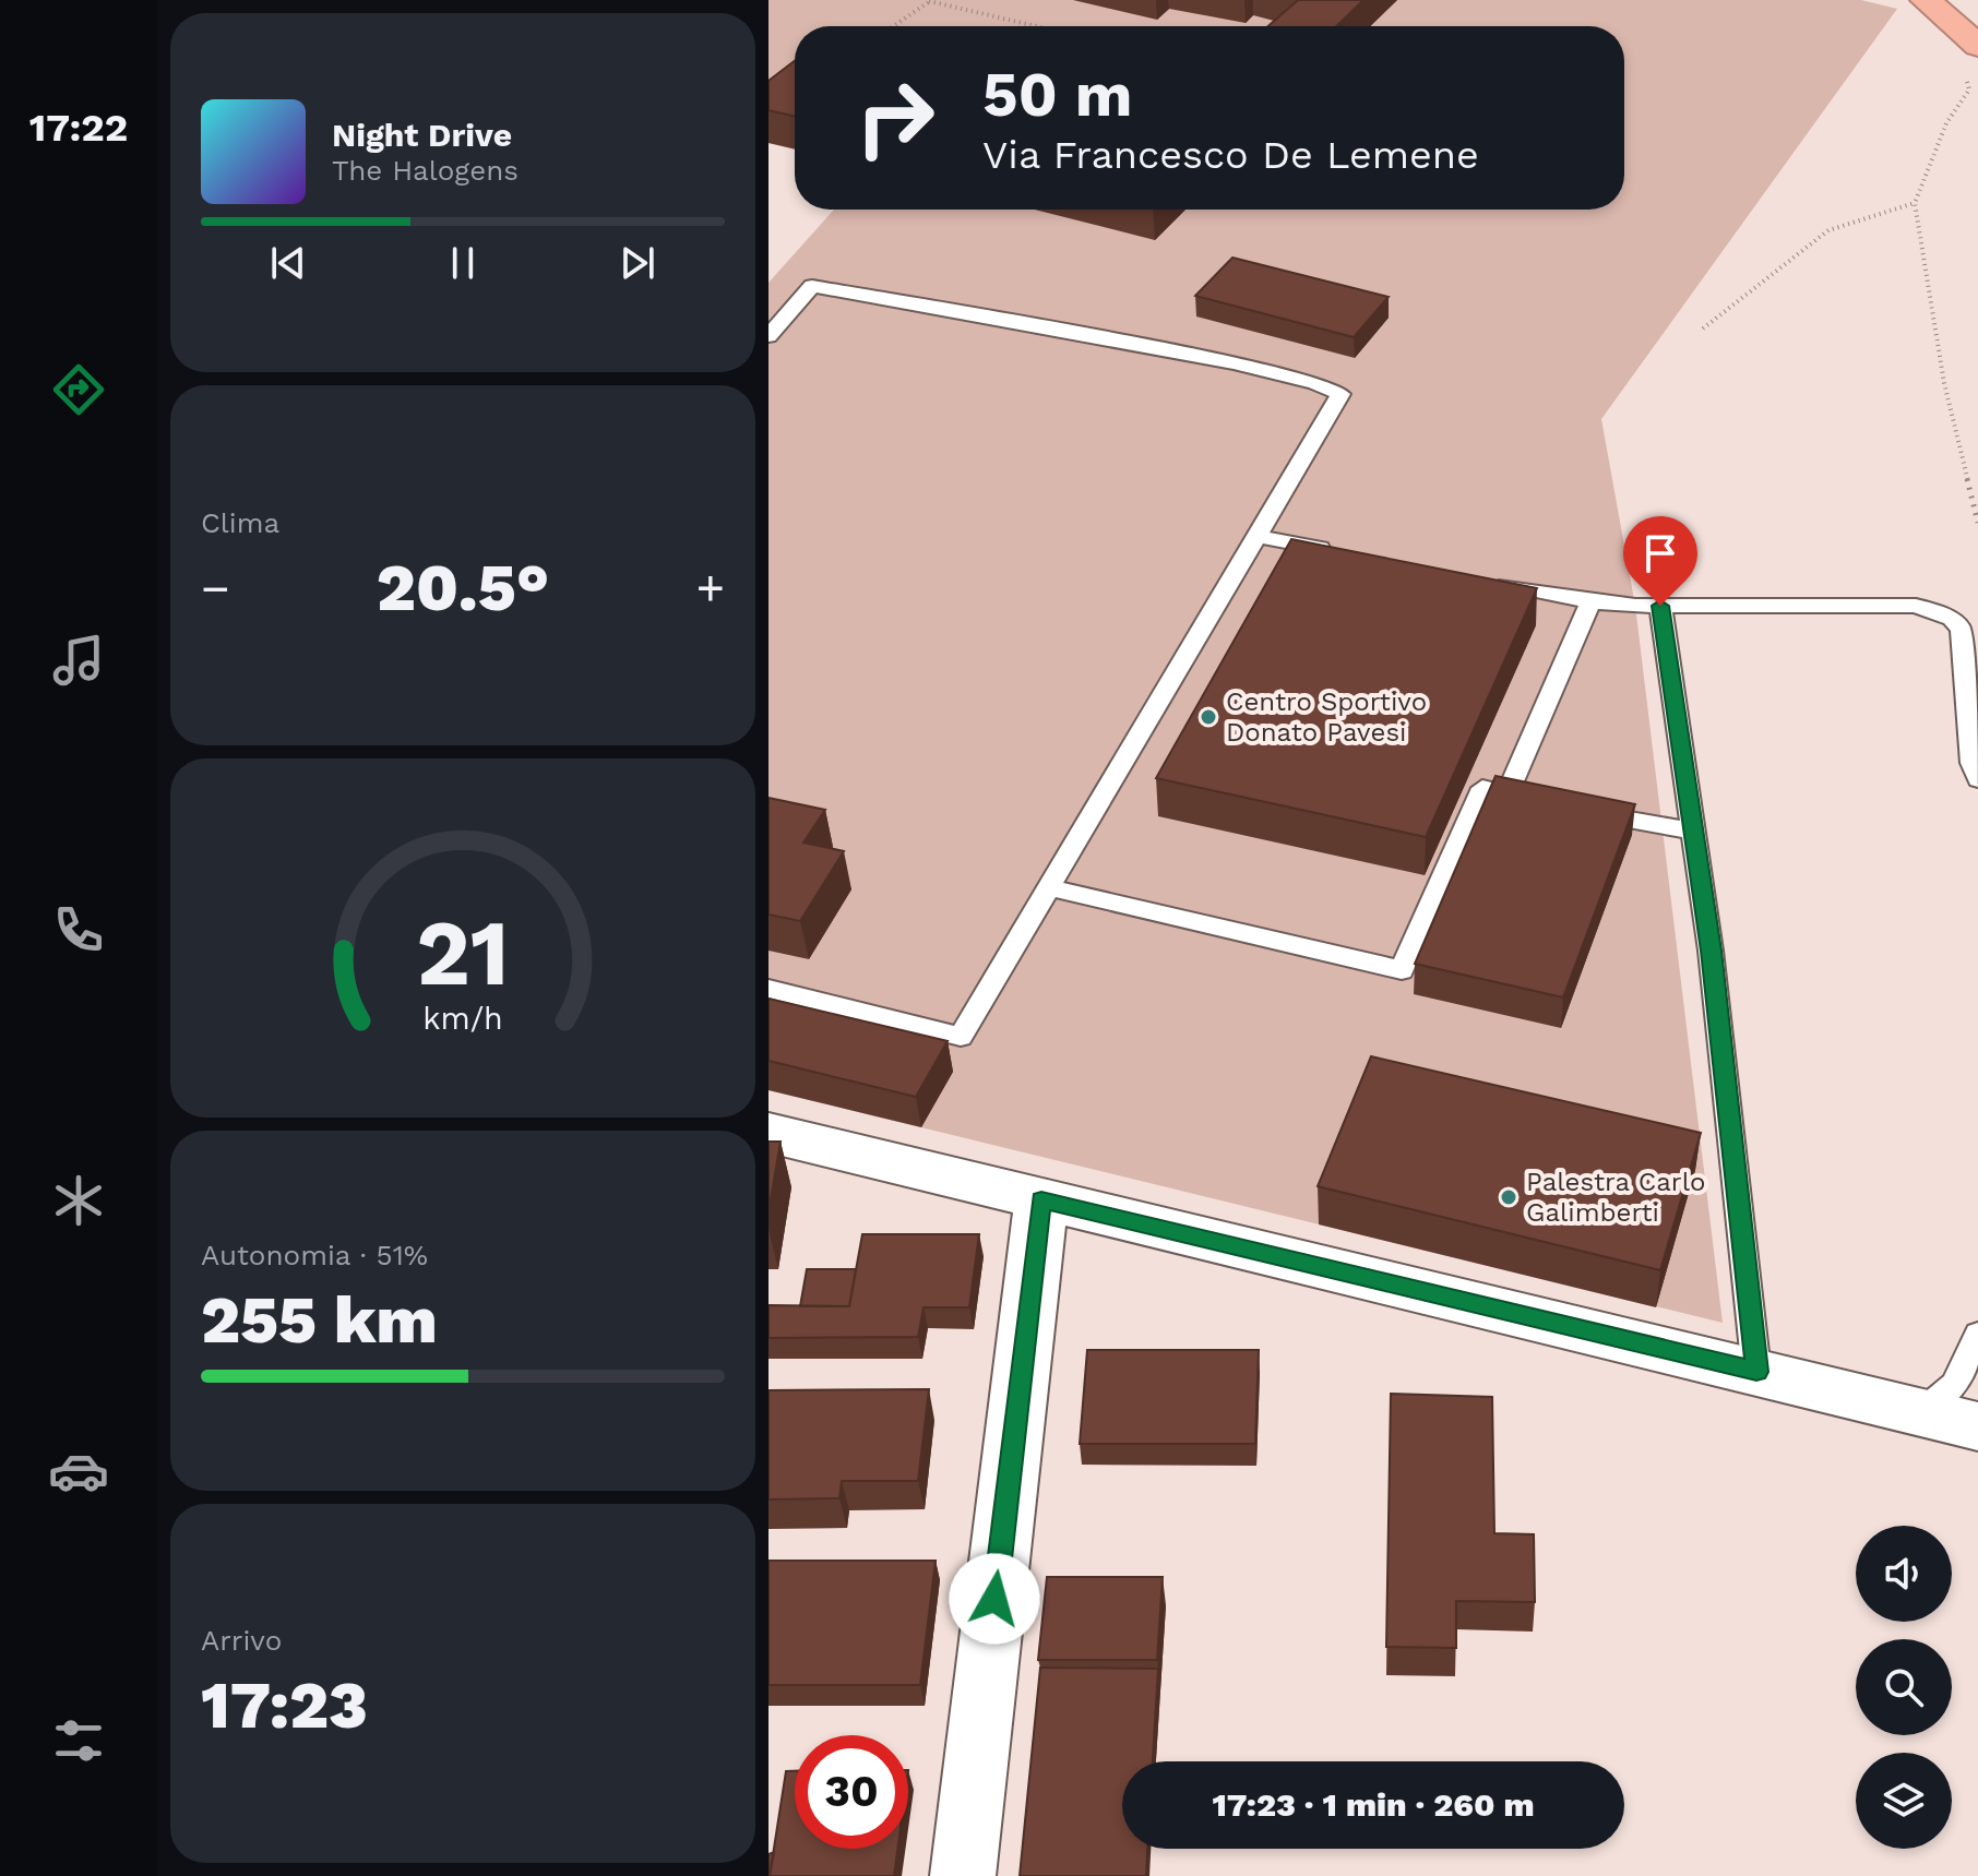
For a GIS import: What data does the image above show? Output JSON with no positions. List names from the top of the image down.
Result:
{
  "places": ["Centro Sportivo Donato Pavesi", "Palestra Carlo Galimberti"],
  "page": {
    "tabs": "17:22",
    "turn": ["50 m", "Via Francesco De Lemene"],
    "song": ["Night Drive", "The Halogens"],
    "tile": [
      "Clima",
      ["Autonomia · 51%", "255 km"],
      ["Arrivo", "17:23"]
    ],
    "heat": ["−", "20.5°", "+"],
    "limit": "30",
    "trip": "17:23 · 1 min · 260 m",
    "gauge": ["21", "km/h"]
  }
}
